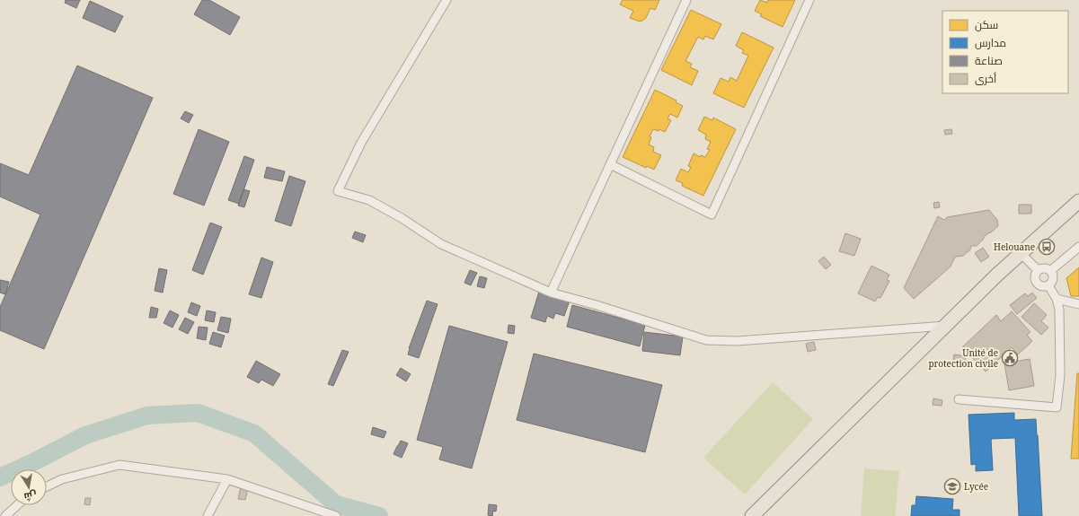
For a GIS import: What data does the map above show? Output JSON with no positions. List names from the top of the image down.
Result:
{
  "places": {
    "bus stop": ["Helouane"],
    "public building": ["Unité de protection civile"],
    "school or university": ["Lycée"]
  },
  "legend": [
    "سكن",
    "مدارس",
    "صناعة",
    "أخرى"
  ],
  "north": "bottom"
}
